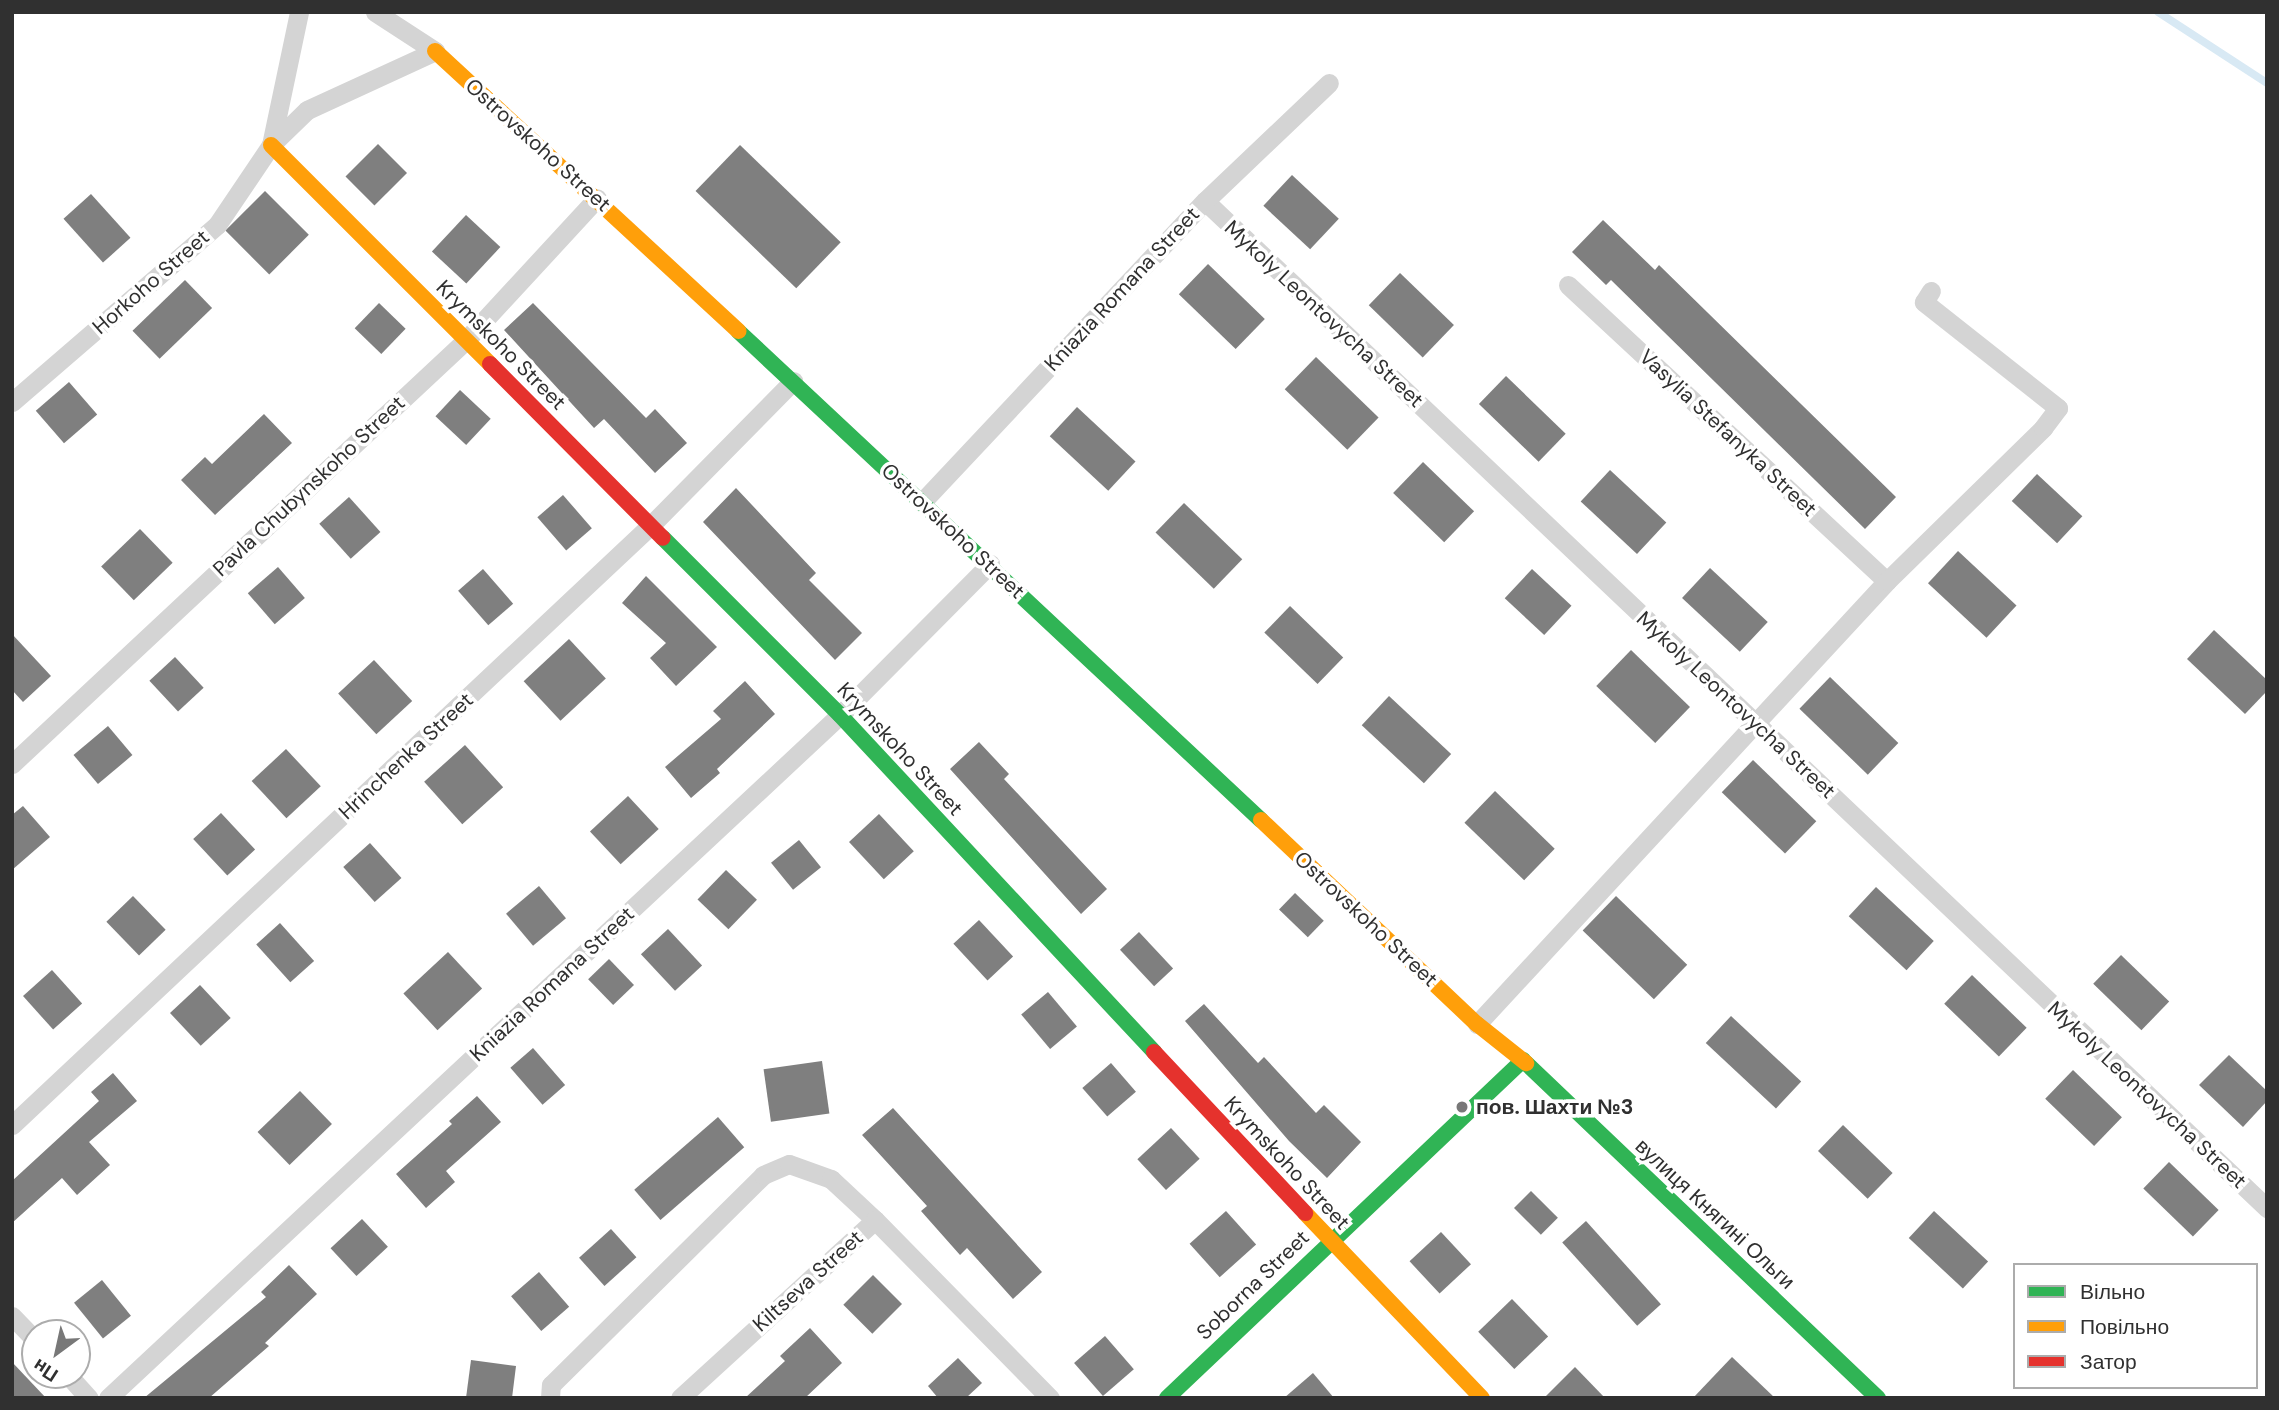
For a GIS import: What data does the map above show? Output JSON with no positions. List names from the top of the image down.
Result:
{
  "streets": {
    "street": [
      "Ostrovskoho Street",
      "Horkoho Street",
      "Kniazia Romana Street",
      "Mykoly Leontovycha Street",
      "Krymskoho Street",
      "Vasylia Stefanyka Street",
      "Pavla Chubynskoho Street",
      "Hrinchenka Street",
      "вулиця Княгині Ольги",
      "Kiltseva Street",
      "Soborna Street"
    ]
  },
  "crossings": [
    ["Ostrovskoho Street", "Kniazia Romana Street"],
    ["Ostrovskoho Street", "Pavla Chubynskoho Street"],
    ["Ostrovskoho Street", "Hrinchenka Street"],
    ["Ostrovskoho Street", "вулиця Княгині Ольги"],
    ["Ostrovskoho Street", "Soborna Street"],
    ["Horkoho Street", "Krymskoho Street"],
    ["Kniazia Romana Street", "Mykoly Leontovycha Street"],
    ["Kniazia Romana Street", "Krymskoho Street"],
    ["Krymskoho Street", "Pavla Chubynskoho Street"],
    ["Krymskoho Street", "Hrinchenka Street"],
    ["Krymskoho Street", "Soborna Street"],
    ["вулиця Княгині Ольги", "Soborna Street"]
  ],
  "places": ["пов. Шахти №3"],
  "legend": ["Вільно", "Повільно", "Затор"],
  "north": "bottom left"
}
